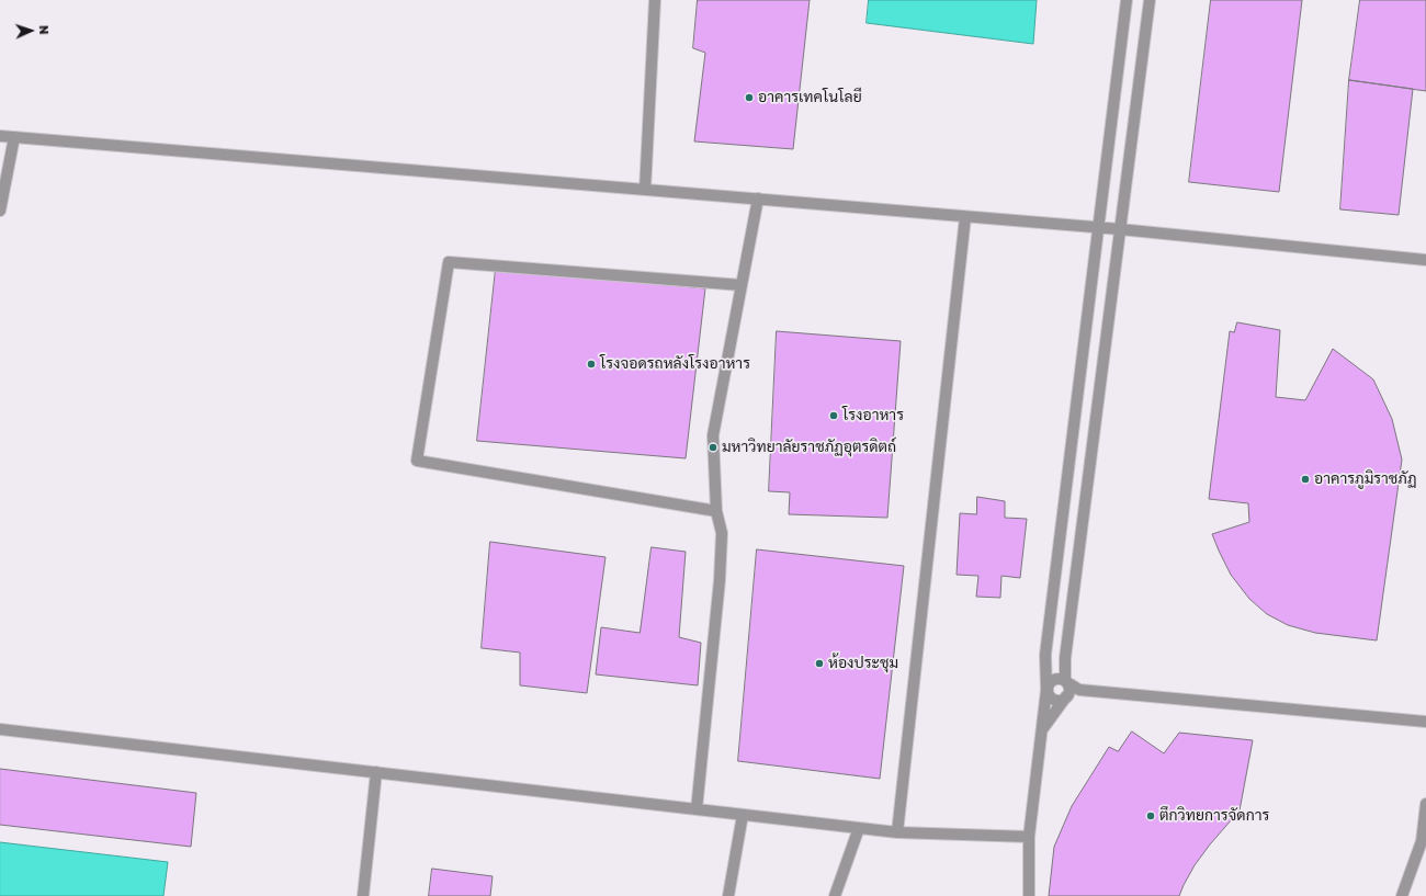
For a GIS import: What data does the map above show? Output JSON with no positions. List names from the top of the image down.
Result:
{
  "places": [
    "อาคารเทคโนโลยี",
    "โรงจอดรถหลังโรงอาหาร",
    "โรงอาหาร",
    "มหาวิทยาลัยราชภัฏอุตรดิตถ์",
    "อาคารภูมิราชภัฏ",
    "ห้องประชุม",
    "ตึกวิทยการจัดการ"
  ],
  "north": "right"
}
